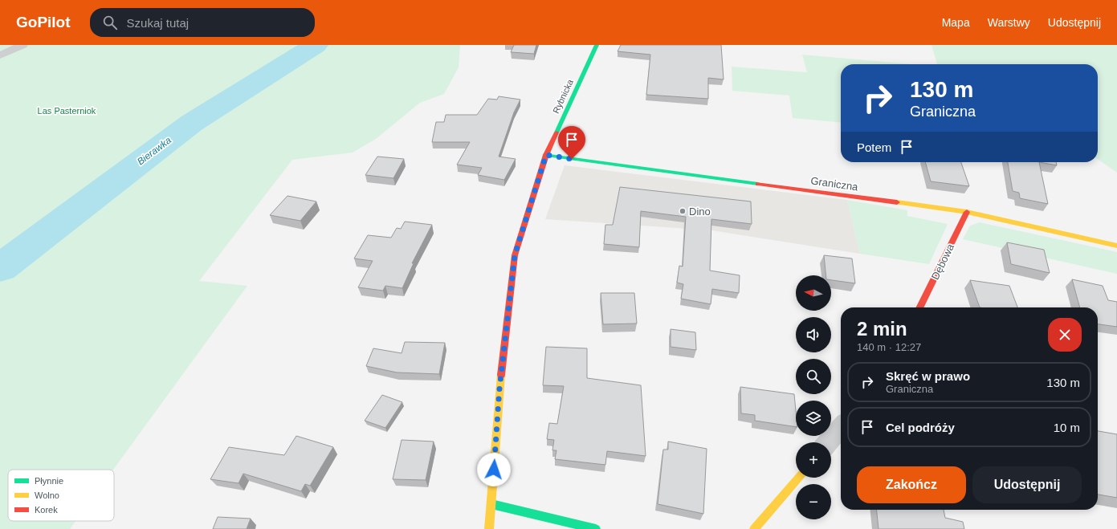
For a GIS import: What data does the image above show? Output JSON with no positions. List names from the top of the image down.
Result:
{
  "streets": {
    "street": ["Rybnicka", "Graniczna", "Dębowa"]
  },
  "crossings": [
    ["Rybnicka", "Graniczna"],
    ["Graniczna", "Dębowa"]
  ],
  "water": ["Bierawka"],
  "parks": ["Las Pasterniok"],
  "places": ["Dino"],
  "legend": ["Płynnie", "Wolno", "Korek"],
  "north": "left",
  "page": {
    "header": "GoPilot",
    "search": "Szukaj tutaj",
    "nav": ["Mapa", "Warstwy", "Udostępnij"],
    "turn": ["130 m", "Graniczna"],
    "then": "Potem",
    "map_buttons": ["+", "−"],
    "heading": ["2 min", "140 m · 12:27"],
    "list": [
      {
        "name": "Skręć w prawo",
        "note": "Graniczna",
        "value": "130 m"
      },
      {
        "name": "Cel podróży",
        "value": "10 m"
      }
    ],
    "buttons": ["Zakończ", "Udostępnij"]
  }
}
